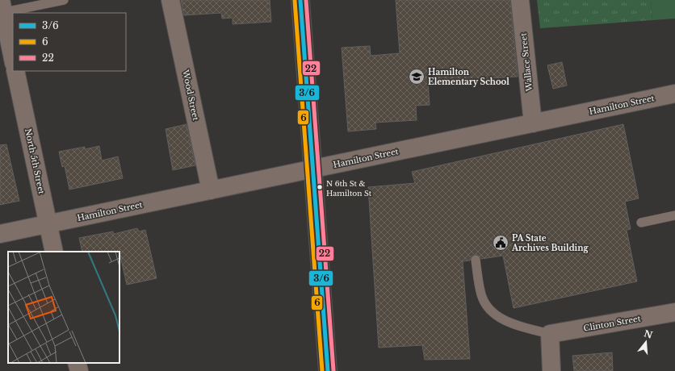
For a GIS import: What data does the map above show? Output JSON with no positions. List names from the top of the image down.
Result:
{
  "streets": {
    "street": [
      "Wallace Street",
      "Wood Street",
      "Hamilton Street",
      "North 5th Street",
      "Clinton Street"
    ]
  },
  "crossings": [
    ["Wallace Street", "Hamilton Street"],
    ["Wood Street", "Hamilton Street"],
    ["Hamilton Street", "North 5th Street"]
  ],
  "places": {
    "school or university": ["Hamilton Elementary School"],
    "other": ["N 6th St & Hamilton St"],
    "public building": ["PA State Archives Building"]
  },
  "lines": ["transit line 3/6", "transit line 22", "transit line 6"],
  "legend": ["3/6", "6", "22"],
  "north": "top"
}
